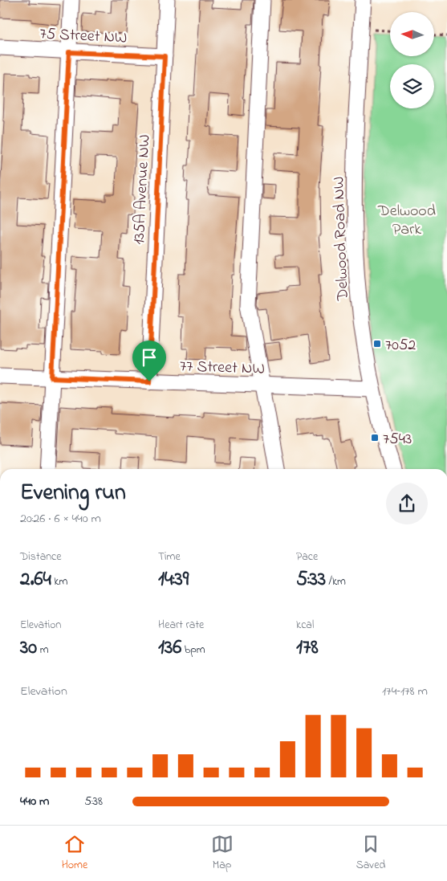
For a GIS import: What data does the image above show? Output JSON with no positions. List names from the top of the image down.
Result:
{
  "streets": {
    "street": [
      "75 Street NW",
      "135A Avenue NW",
      "Delwood Road NW",
      "77 Street NW"
    ]
  },
  "crossings": [
    ["75 Street NW", "135A Avenue NW"],
    ["135A Avenue NW", "77 Street NW"],
    ["Delwood Road NW", "77 Street NW"]
  ],
  "parks": ["Delwood Park"],
  "places": {
    "transit": ["7052", "7543"]
  },
  "north": "left",
  "page": {
    "heading": ["Evening run", "20:26 · 6 × 440 m"],
    "stats": [
      ["Distance", "2.64 km"],
      ["Time", "14:39"],
      ["Pace", "5:33 /km"],
      ["Elevation", "30 m"],
      ["Heart rate", "136 bpm"],
      ["kcal", "178"]
    ],
    "chart": ["Elevation", "174–178 m"],
    "list": [
      {
        "name": "440 m",
        "note": "5:38"
      }
    ],
    "tabs": ["Home", "Map", "Saved"]
  }
}
